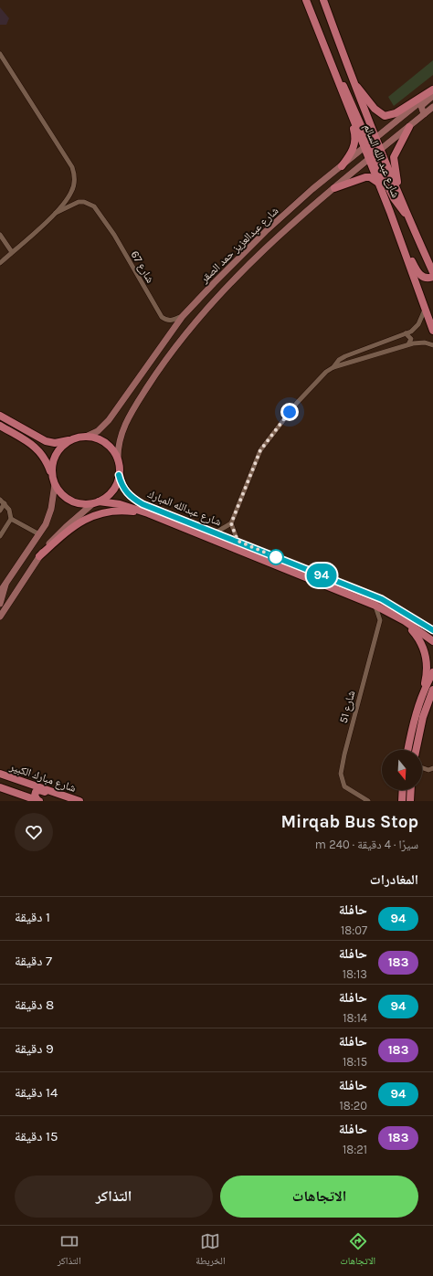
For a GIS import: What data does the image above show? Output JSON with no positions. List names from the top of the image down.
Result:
{
  "streets": {
    "main road": [
      "شارع عبد الله السالم",
      "شارع عبدالعزيز حمد الصقر",
      "شارع عبدالله المبارك",
      "شارع مبارك الكبير"
    ],
    "street": ["شارع 67", "شارع 51"]
  },
  "crossings": [
    ["شارع عبد الله السالم", "شارع عبدالعزيز حمد الصقر"],
    ["شارع عبدالعزيز حمد الصقر", "شارع 67"],
    ["شارع عبدالعزيز حمد الصقر", "شارع عبدالله المبارك"],
    ["شارع عبدالله المبارك", "شارع 51"]
  ],
  "lines": ["bus line 94"],
  "north": "bottom",
  "page": {
    "on_map": "94",
    "heading": [
      ["Mirqab Bus Stop", "سيرًا · 4 دقيقة · 240 m"],
      "المغادرات"
    ],
    "list": [
      {
        "mark": "94",
        "name": "حافلة",
        "note": "18:07",
        "value": "1 دقيقة"
      },
      {
        "mark": "183",
        "name": "حافلة",
        "note": "18:13",
        "value": "7 دقيقة"
      },
      {
        "mark": "94",
        "name": "حافلة",
        "note": "18:14",
        "value": "8 دقيقة"
      },
      {
        "mark": "183",
        "name": "حافلة",
        "note": "18:15",
        "value": "9 دقيقة"
      },
      {
        "mark": "94",
        "name": "حافلة",
        "note": "18:20",
        "value": "14 دقيقة"
      },
      {
        "mark": "183",
        "name": "حافلة",
        "note": "18:21",
        "value": "15 دقيقة"
      }
    ],
    "buttons": ["الاتجاهات", "التذاكر"],
    "tabs": ["الاتجاهات", "الخريطة", "التذاكر"]
  }
}
